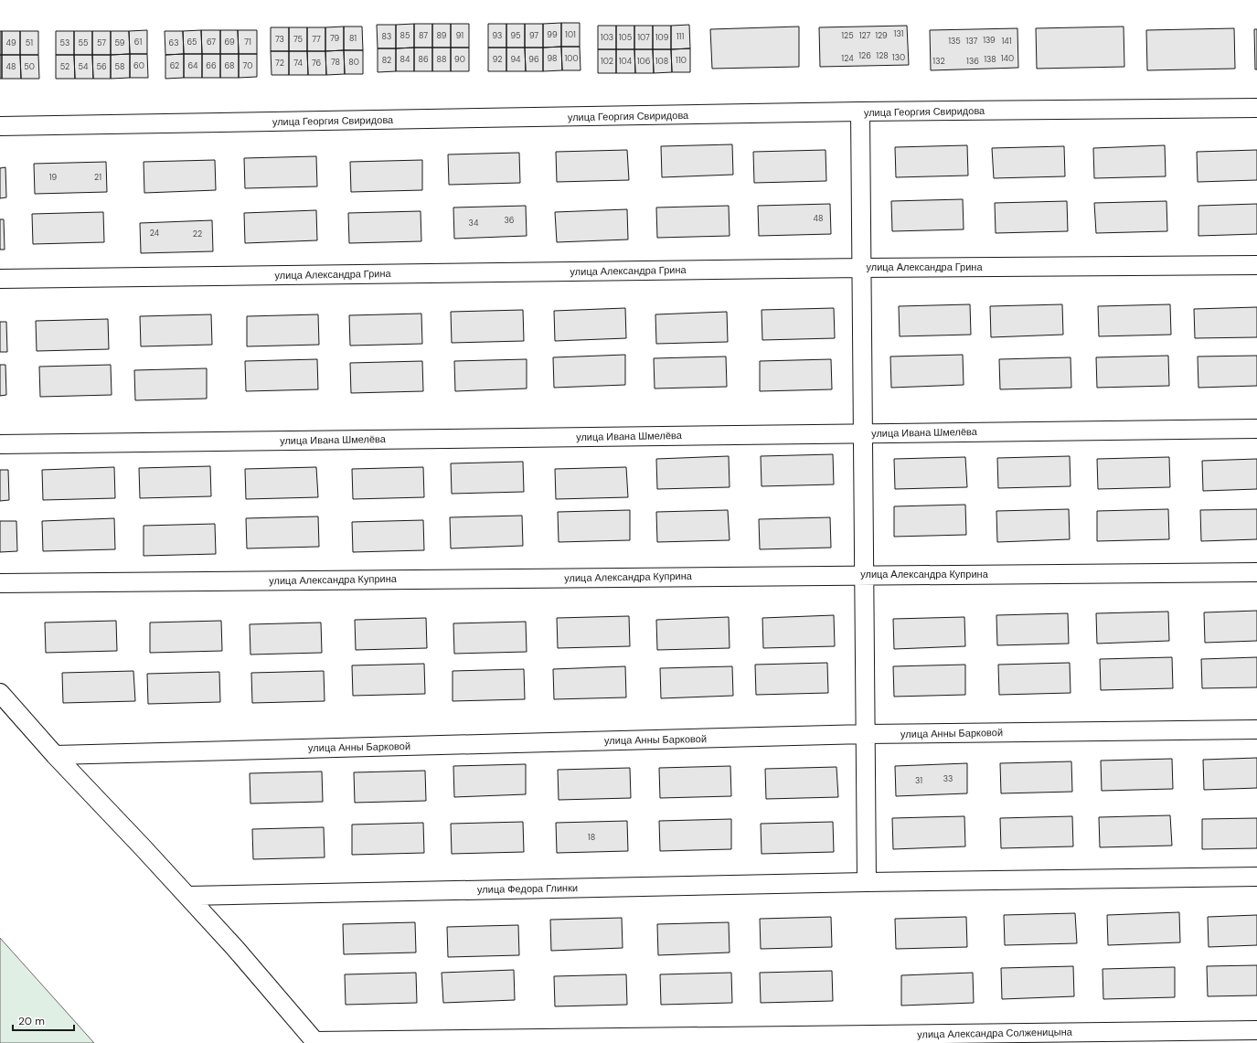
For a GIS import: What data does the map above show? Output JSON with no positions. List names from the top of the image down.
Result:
{
  "streets": {
    "street": [
      "улица Георгия Свиридова",
      "улица Александра Грина",
      "улица Ивана Шмелёва",
      "улица Александра Куприна",
      "улица Анны Барковой",
      "улица Федора Глинки",
      "улица Александра Солженицына"
    ]
  },
  "house_numbers": [
    "131",
    "99",
    "101",
    "85",
    "87",
    "89",
    "91",
    "93",
    "95",
    "97",
    "125",
    "127",
    "129",
    "83",
    "111",
    "103",
    "105",
    "107",
    "109",
    "79",
    "81",
    "73",
    "75",
    "77",
    "139",
    "135",
    "137",
    "141",
    "61",
    "65",
    "67",
    "69",
    "71",
    "49",
    "51",
    "53",
    "55",
    "57",
    "59",
    "63",
    "126",
    "128",
    "130",
    "98",
    "100",
    "124",
    "140",
    "84",
    "86",
    "88",
    "90",
    "92",
    "94",
    "96",
    "138",
    "82",
    "110",
    "102",
    "104",
    "106",
    "108",
    "132",
    "136",
    "78",
    "80",
    "72",
    "74",
    "76",
    "60",
    "62",
    "64",
    "66",
    "68",
    "70",
    "48",
    "50",
    "52",
    "54",
    "56",
    "58",
    "19",
    "21",
    "48",
    "36",
    "34",
    "24",
    "22",
    "33",
    "31",
    "18"
  ],
  "scale_bar": "20 m"
}
